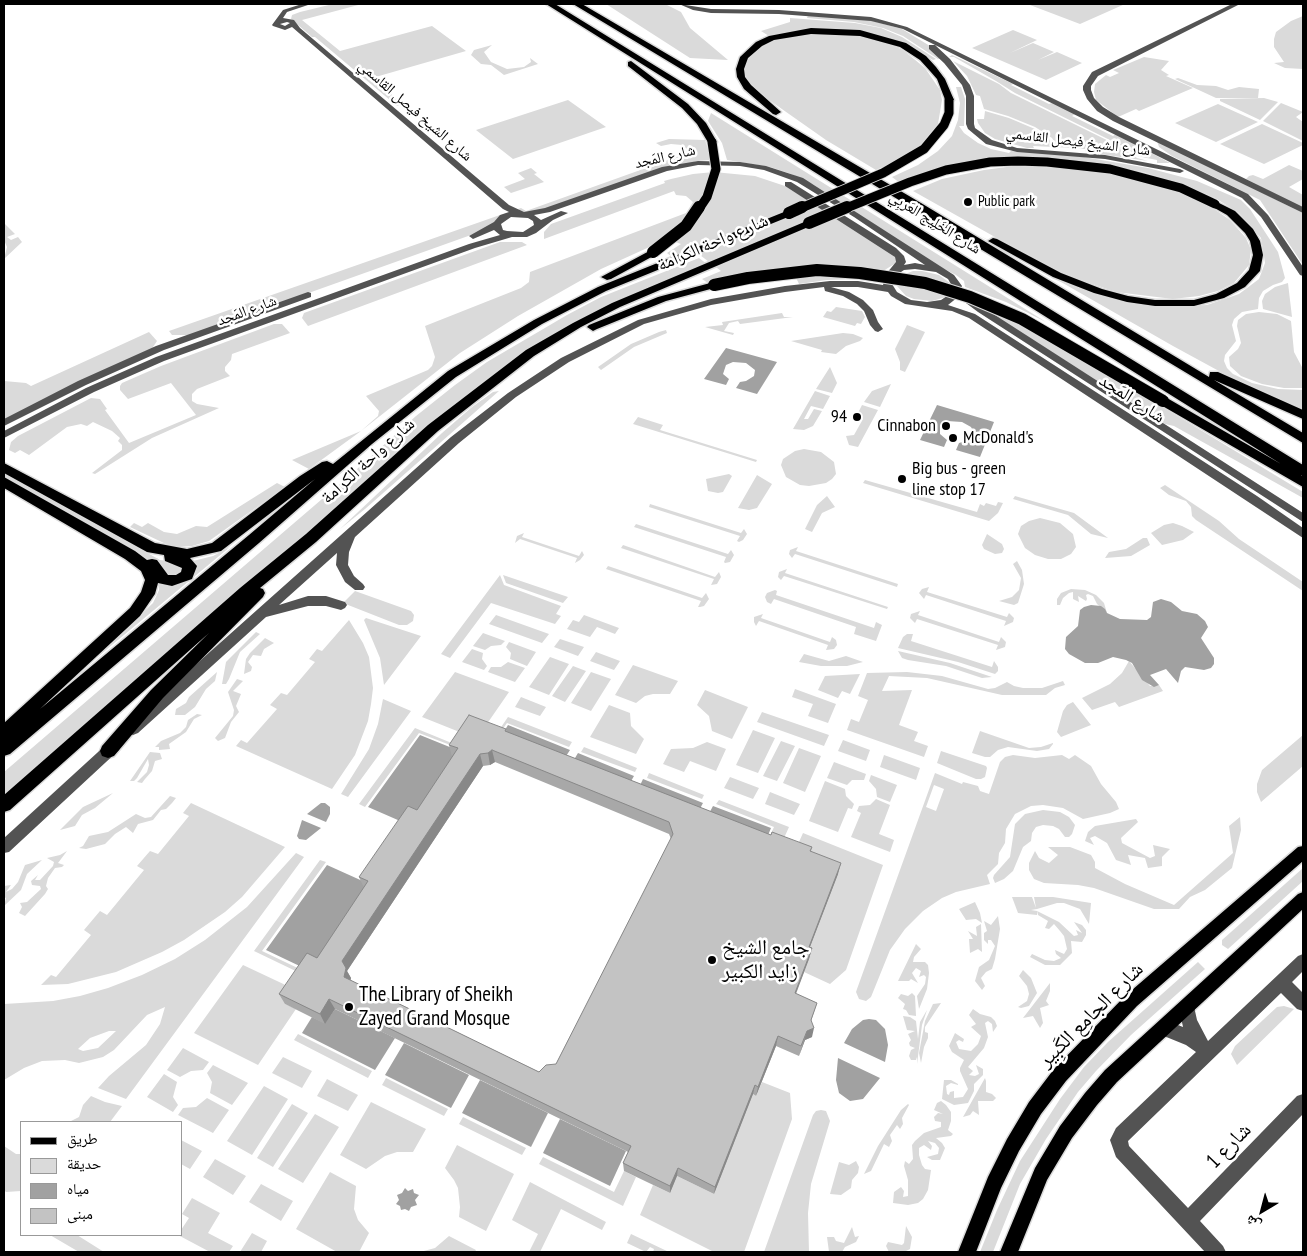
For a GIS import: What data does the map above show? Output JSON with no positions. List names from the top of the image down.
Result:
{
  "streets": {
    "highway": ["شارع الخَلِيج العَربِي", "شارع واحة الكرامة"],
    "main road": ["شارع الجامِع الكَبِير"],
    "street": ["شارع الشيخ فيصل القاسمي", "شارع المَجد", "شارع 1"]
  },
  "crossings": [
    ["شارع الشيخ فيصل القاسمي", "شارع المَجد"],
    ["شارع الخَلِيج العَربِي", "شارع واحة الكرامة"]
  ],
  "places": [
    "Public park",
    "94",
    "Cinnabon",
    "McDonald's",
    "Big bus - green line stop 17",
    "جامع الشيخ زايد الكبير",
    "The Library of Sheikh Zayed Grand Mosque"
  ],
  "legend": [
    "طريق",
    "حديقة",
    "مياه",
    "مبنى"
  ],
  "north": "bottom left"
}
